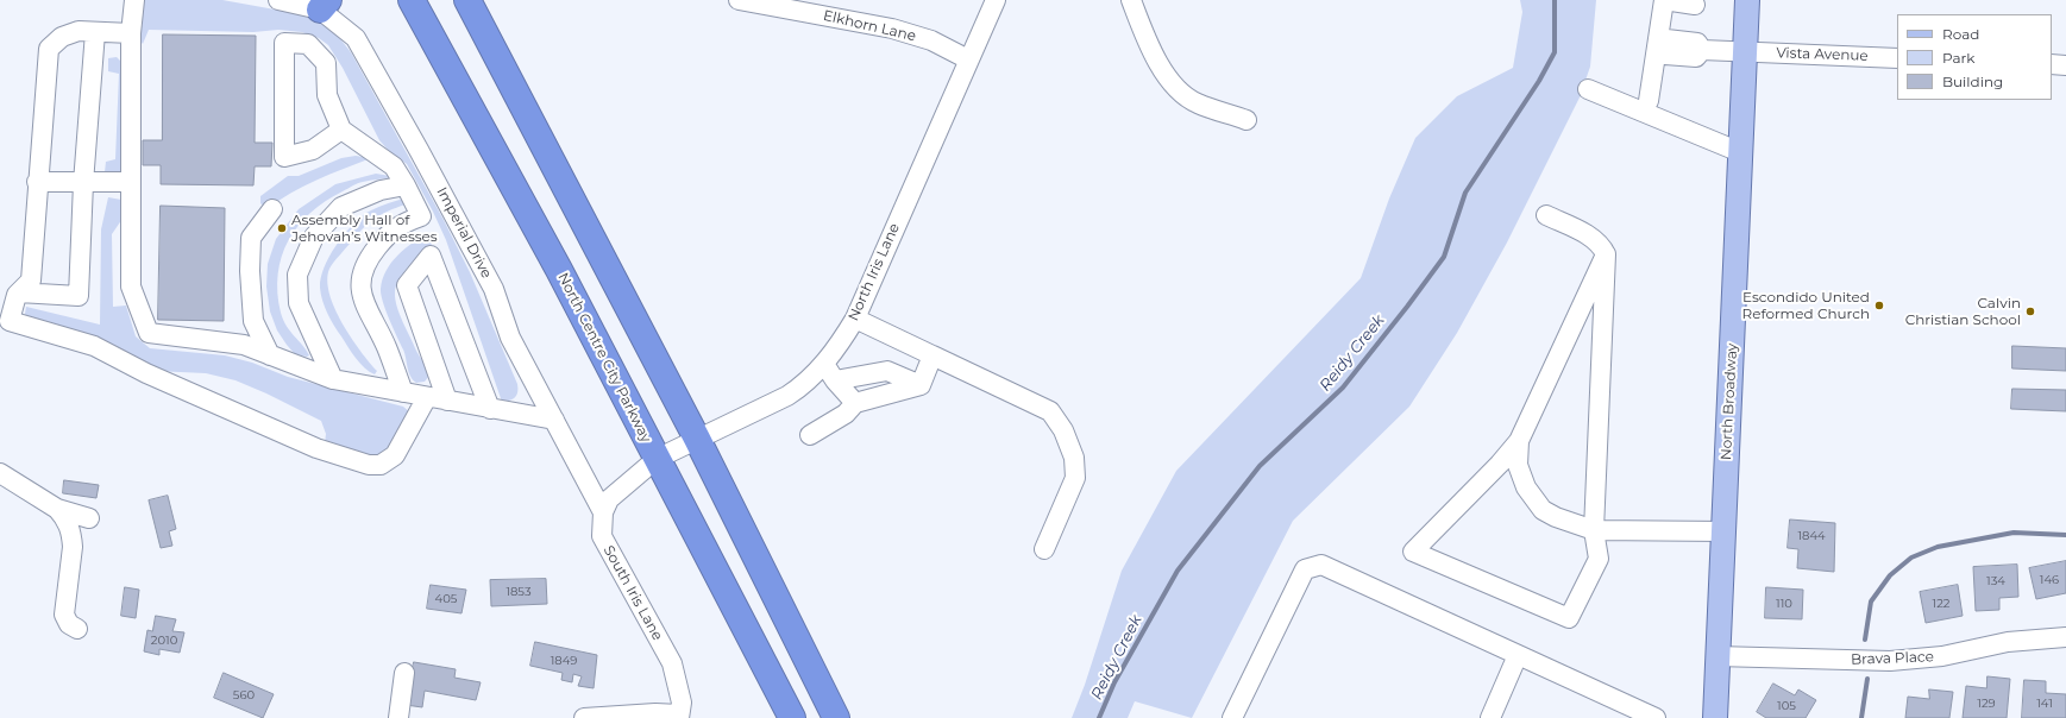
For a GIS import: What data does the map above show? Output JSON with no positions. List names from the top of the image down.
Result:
{
  "streets": {
    "highway": ["North Centre City Parkway"],
    "main road": ["North Broadway"],
    "street": [
      "Elkhorn Lane",
      "Vista Avenue",
      "Imperial Drive",
      "North Iris Lane",
      "South Iris Lane",
      "Brava Place"
    ]
  },
  "crossings": [
    ["Elkhorn Lane", "North Iris Lane"],
    ["Vista Avenue", "North Broadway"],
    ["Imperial Drive", "South Iris Lane"],
    ["North Iris Lane", "North Centre City Parkway"],
    ["North Broadway", "Brava Place"]
  ],
  "water": ["Reidy Creek"],
  "places": ["Assembly Hall of Jehovah’s Witnesses", "Escondido United Reformed Church", "Calvin Christian School"],
  "house_numbers": [
    "1844",
    "146",
    "134",
    "1853",
    "405",
    "110",
    "122",
    "2010",
    "1849",
    "560",
    "129",
    "141",
    "105"
  ],
  "legend": ["Road", "Park", "Building"]
}
